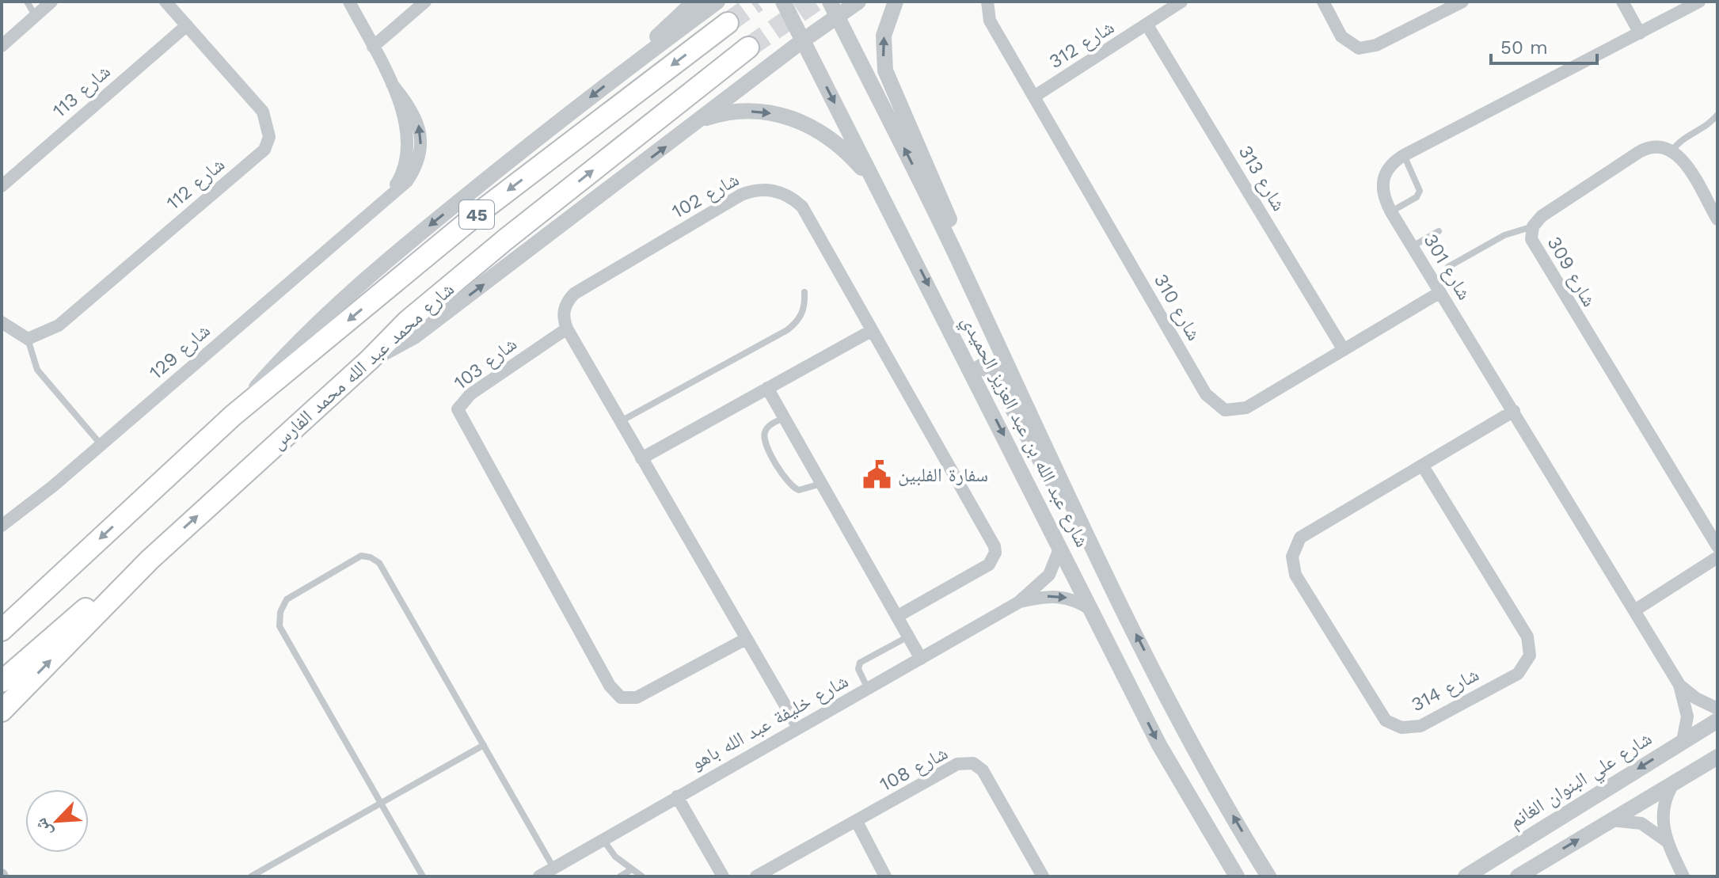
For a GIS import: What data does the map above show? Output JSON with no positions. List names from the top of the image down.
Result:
{
  "streets": {
    "main road": ["45", "شارع محمد عبد الله محمد الفارس"],
    "street": [
      "شارع 312",
      "شارع 113",
      "شارع 313",
      "شارع 112",
      "شارع 102",
      "شارع 301",
      "شارع 309",
      "شارع 310",
      "شارع 129",
      "شارع 103",
      "شارع عبد الله بن عبد العزيز الحميدي",
      "شارع 314",
      "شارع خليفة عبد الله باهو",
      "شارع 108",
      "شارع علي البنوان الغانم"
    ]
  },
  "crossings": [
    ["شارع 312", "شارع 313"],
    ["شارع 312", "شارع 310"],
    ["شارع 113", "شارع 112"],
    ["شارع 313", "شارع 310"],
    ["شارع 102", "شارع 103"],
    ["شارع 301", "شارع 310"],
    ["شارع 301", "شارع 314"],
    ["شارع 301", "شارع علي البنوان الغانم"],
    ["شارع عبد الله بن عبد العزيز الحميدي", "شارع خليفة عبد الله باهو"]
  ],
  "places": {
    "public building": ["سفارة الفلبين"]
  },
  "scale_bar": "50 m",
  "north": "bottom left"
}
